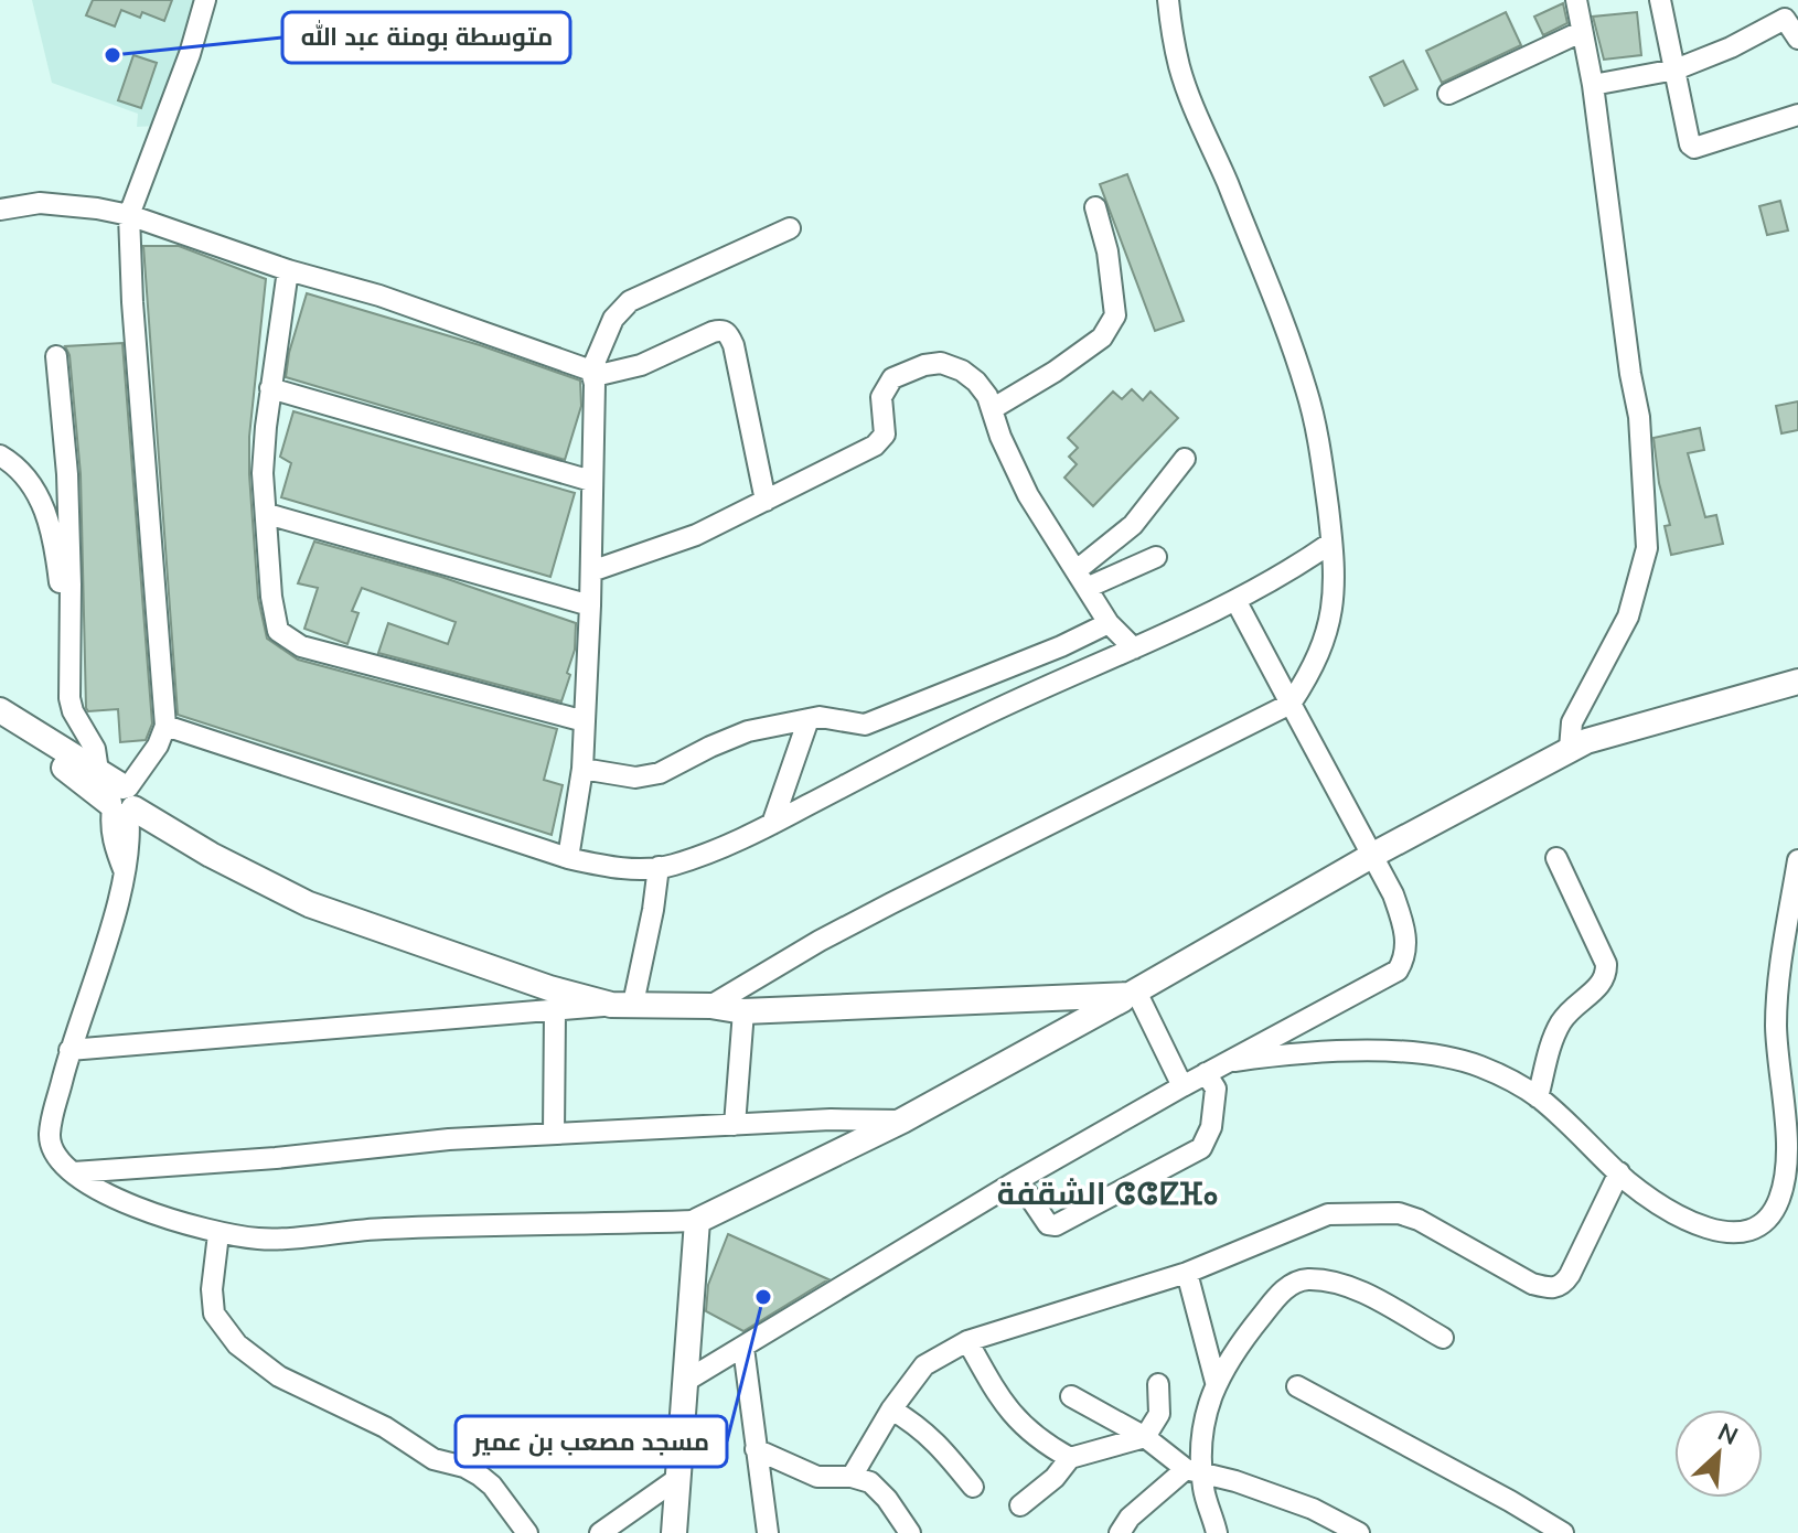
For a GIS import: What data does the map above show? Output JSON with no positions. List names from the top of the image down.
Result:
{
  "districts": ["الشقفة ⵛⵛⵇⴼⴰ"],
  "places": ["متوسطة بومنة عبد الله", "مسجد مصعب بن عمير"],
  "north": "top right"
}
